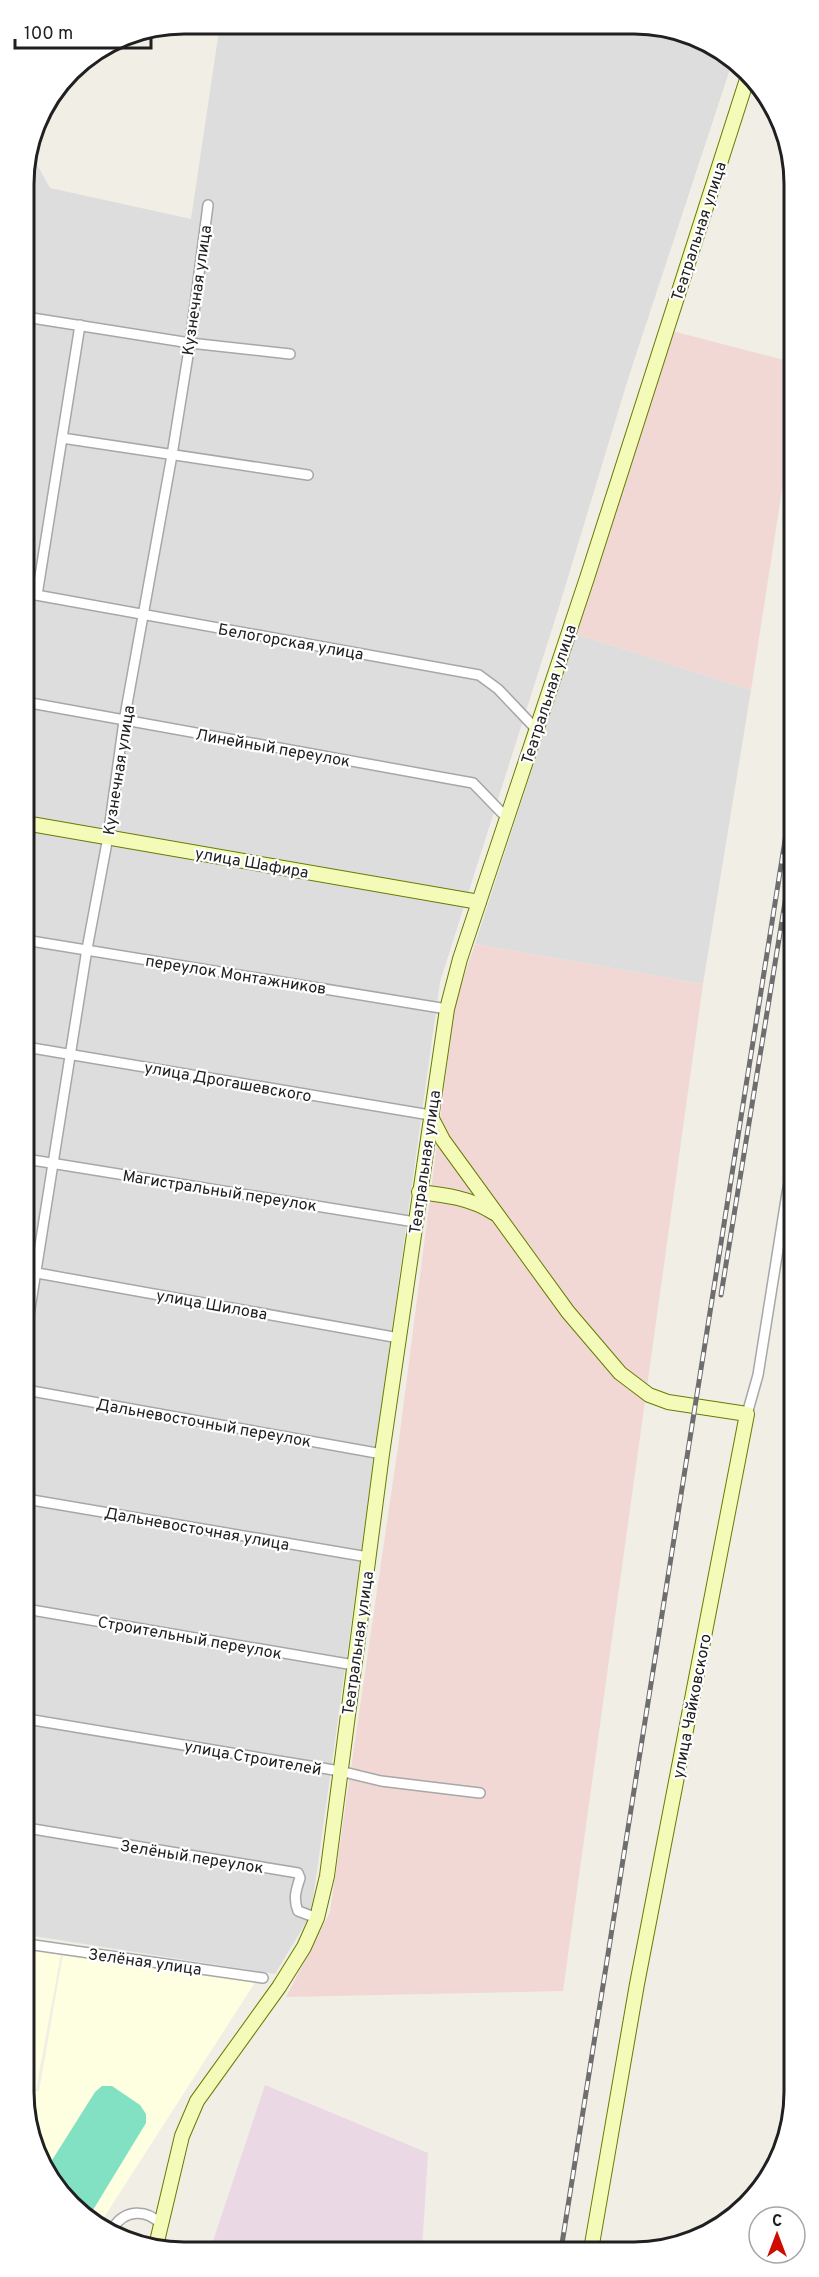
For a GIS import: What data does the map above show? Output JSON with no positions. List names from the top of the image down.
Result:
{
  "streets": {
    "main road": ["Театральная улица", "улица Шафира", "улица Чайковского"],
    "street": [
      "Кузнечная улица",
      "Белогорская улица",
      "Линейный переулок",
      "переулок Монтажников",
      "улица Дрогашевского",
      "Магистральный переулок",
      "улица Шилова",
      "Дальневосточный переулок",
      "Дальневосточная улица",
      "Строительный переулок",
      "улица Строителей",
      "Зелёный переулок",
      "Зелёная улица"
    ]
  },
  "crossings": [
    ["Театральная улица", "Белогорская улица"],
    ["Театральная улица", "Линейный переулок"],
    ["Театральная улица", "улица Шафира"],
    ["Театральная улица", "переулок Монтажников"],
    ["Театральная улица", "улица Дрогашевского"],
    ["Театральная улица", "Магистральный переулок"],
    ["Театральная улица", "улица Шилова"],
    ["Театральная улица", "Дальневосточный переулок"],
    ["Театральная улица", "Дальневосточная улица"],
    ["Театральная улица", "Строительный переулок"],
    ["Театральная улица", "улица Строителей"],
    ["Театральная улица", "Зелёный переулок"],
    ["Кузнечная улица", "Белогорская улица"],
    ["Кузнечная улица", "Линейный переулок"],
    ["Кузнечная улица", "улица Шафира"],
    ["Кузнечная улица", "переулок Монтажников"],
    ["Кузнечная улица", "улица Дрогашевского"],
    ["Кузнечная улица", "Магистральный переулок"]
  ],
  "scale_bar": "100 m",
  "north": "top"
}
